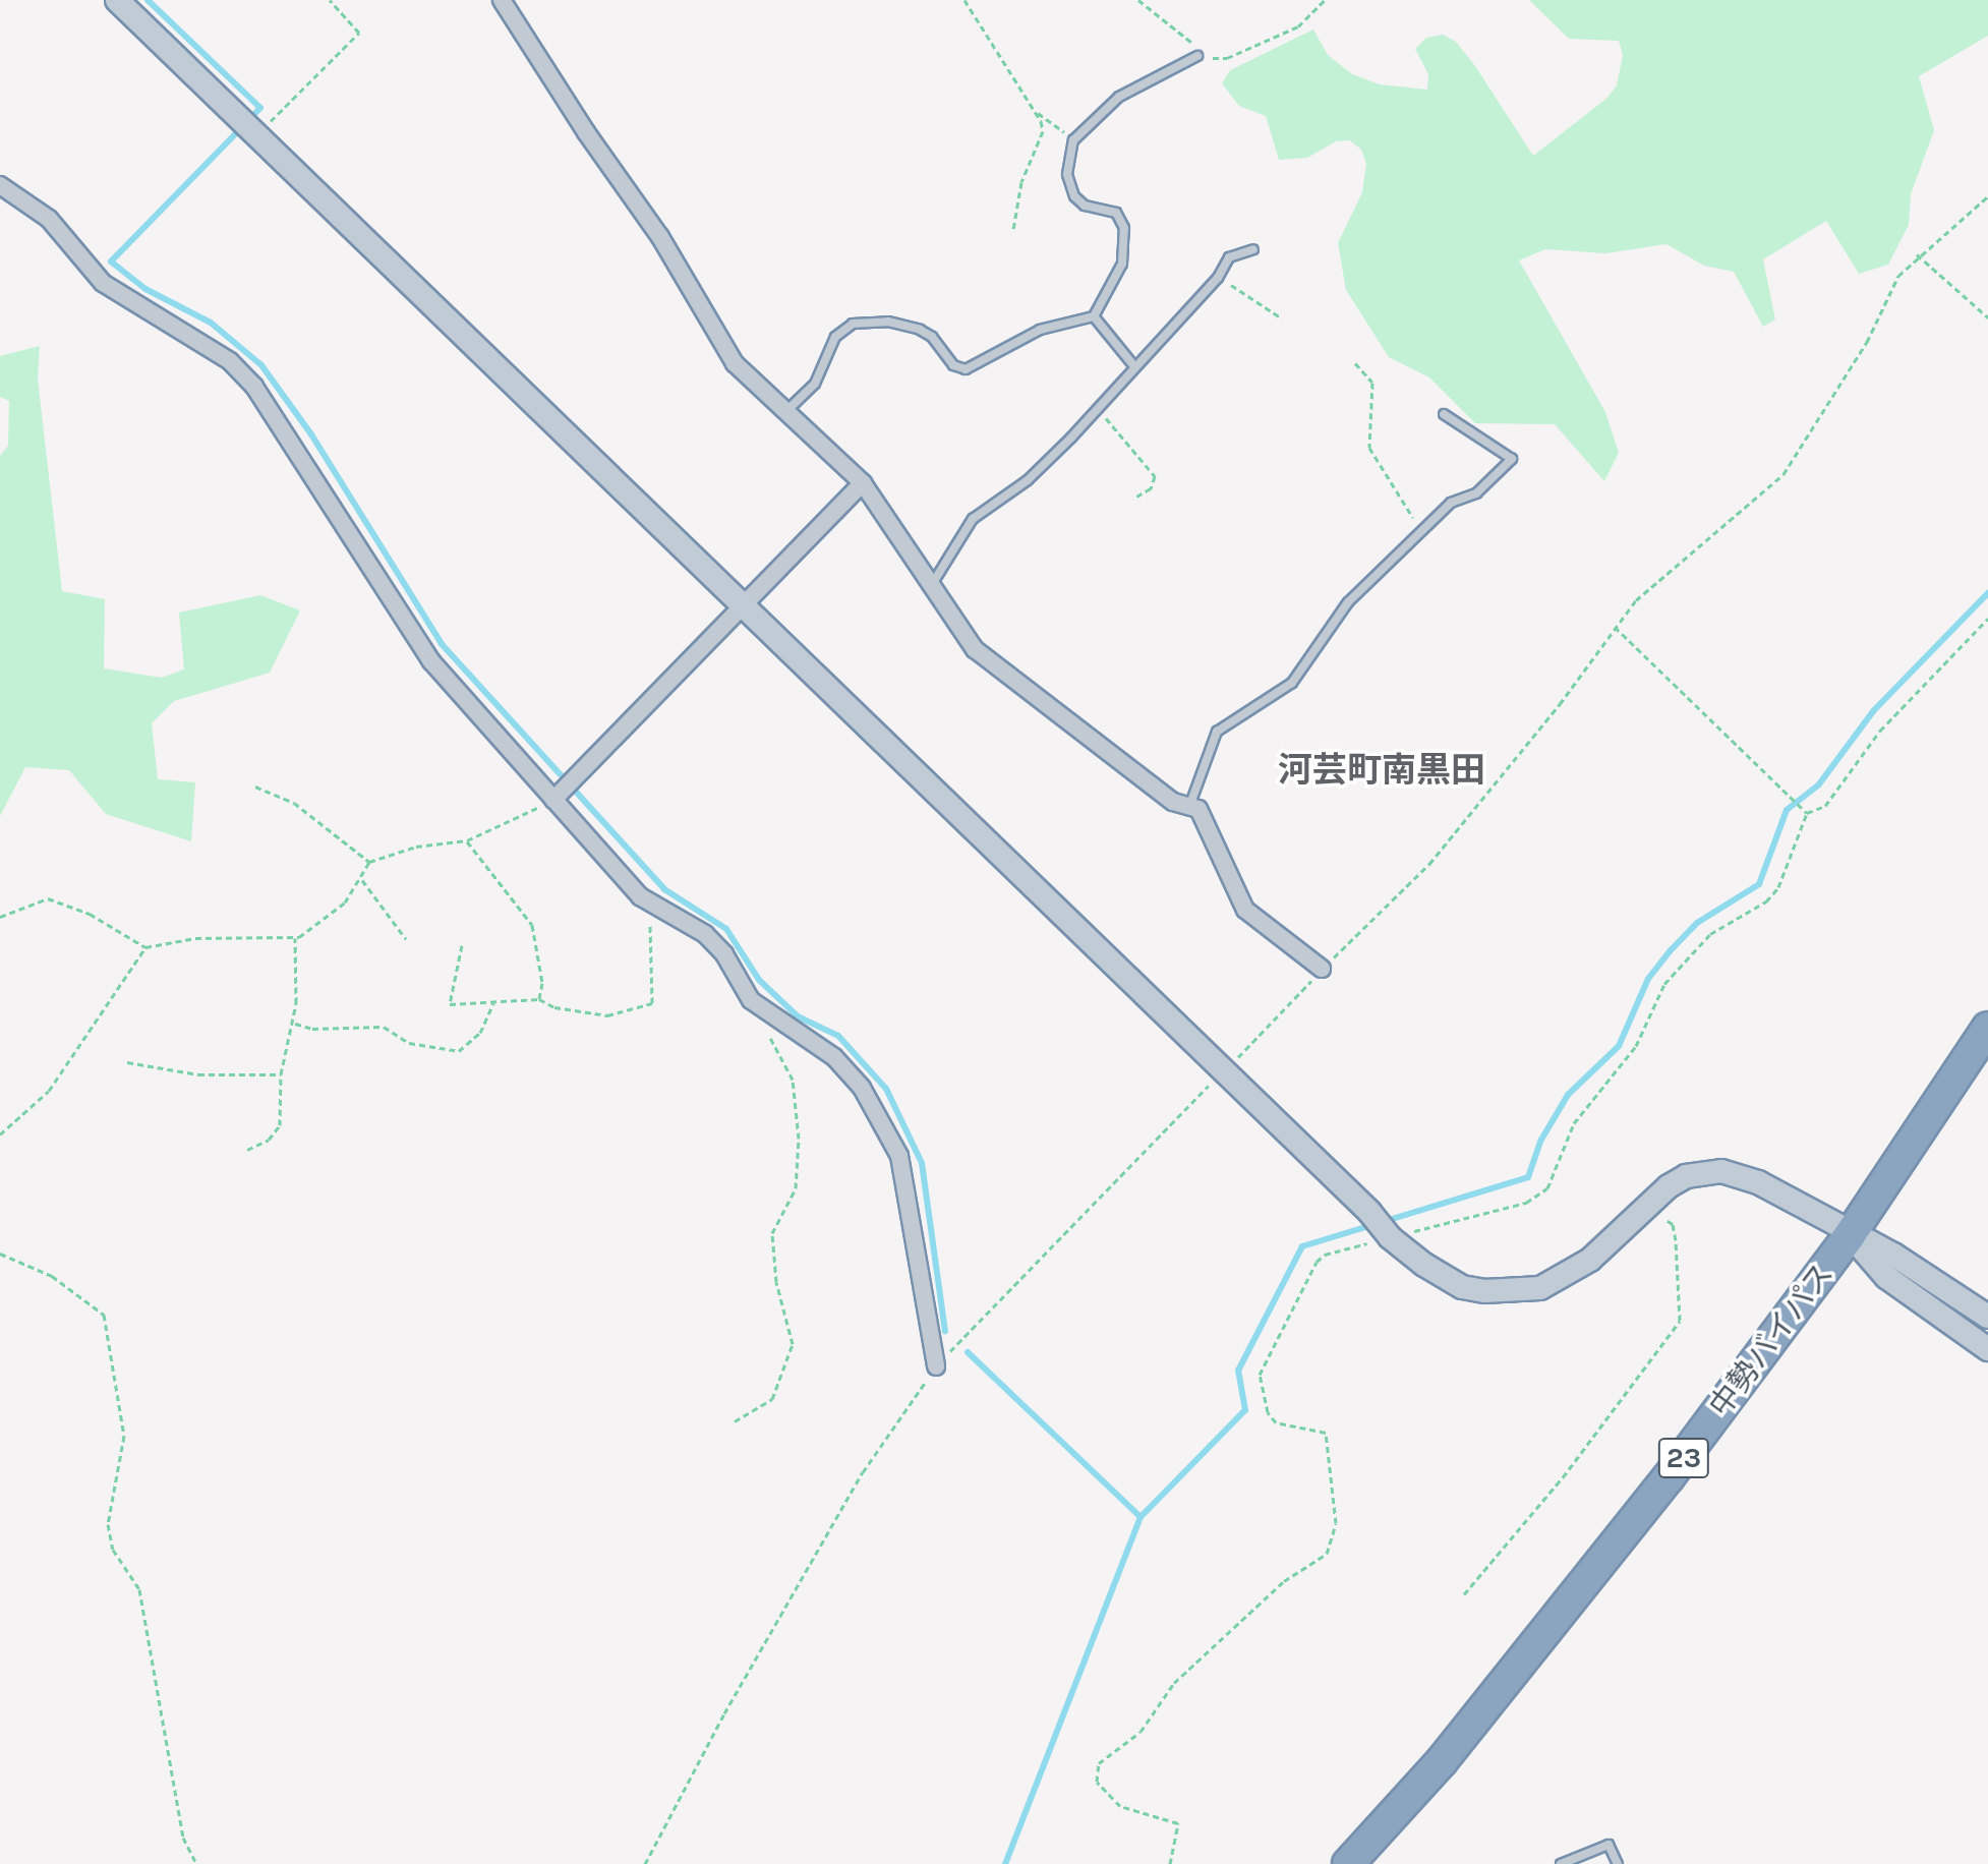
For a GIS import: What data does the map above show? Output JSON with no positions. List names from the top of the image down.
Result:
{
  "streets": {
    "highway": ["中勢バイパス", "23"]
  },
  "districts": ["河芸町南黒田"]
}
